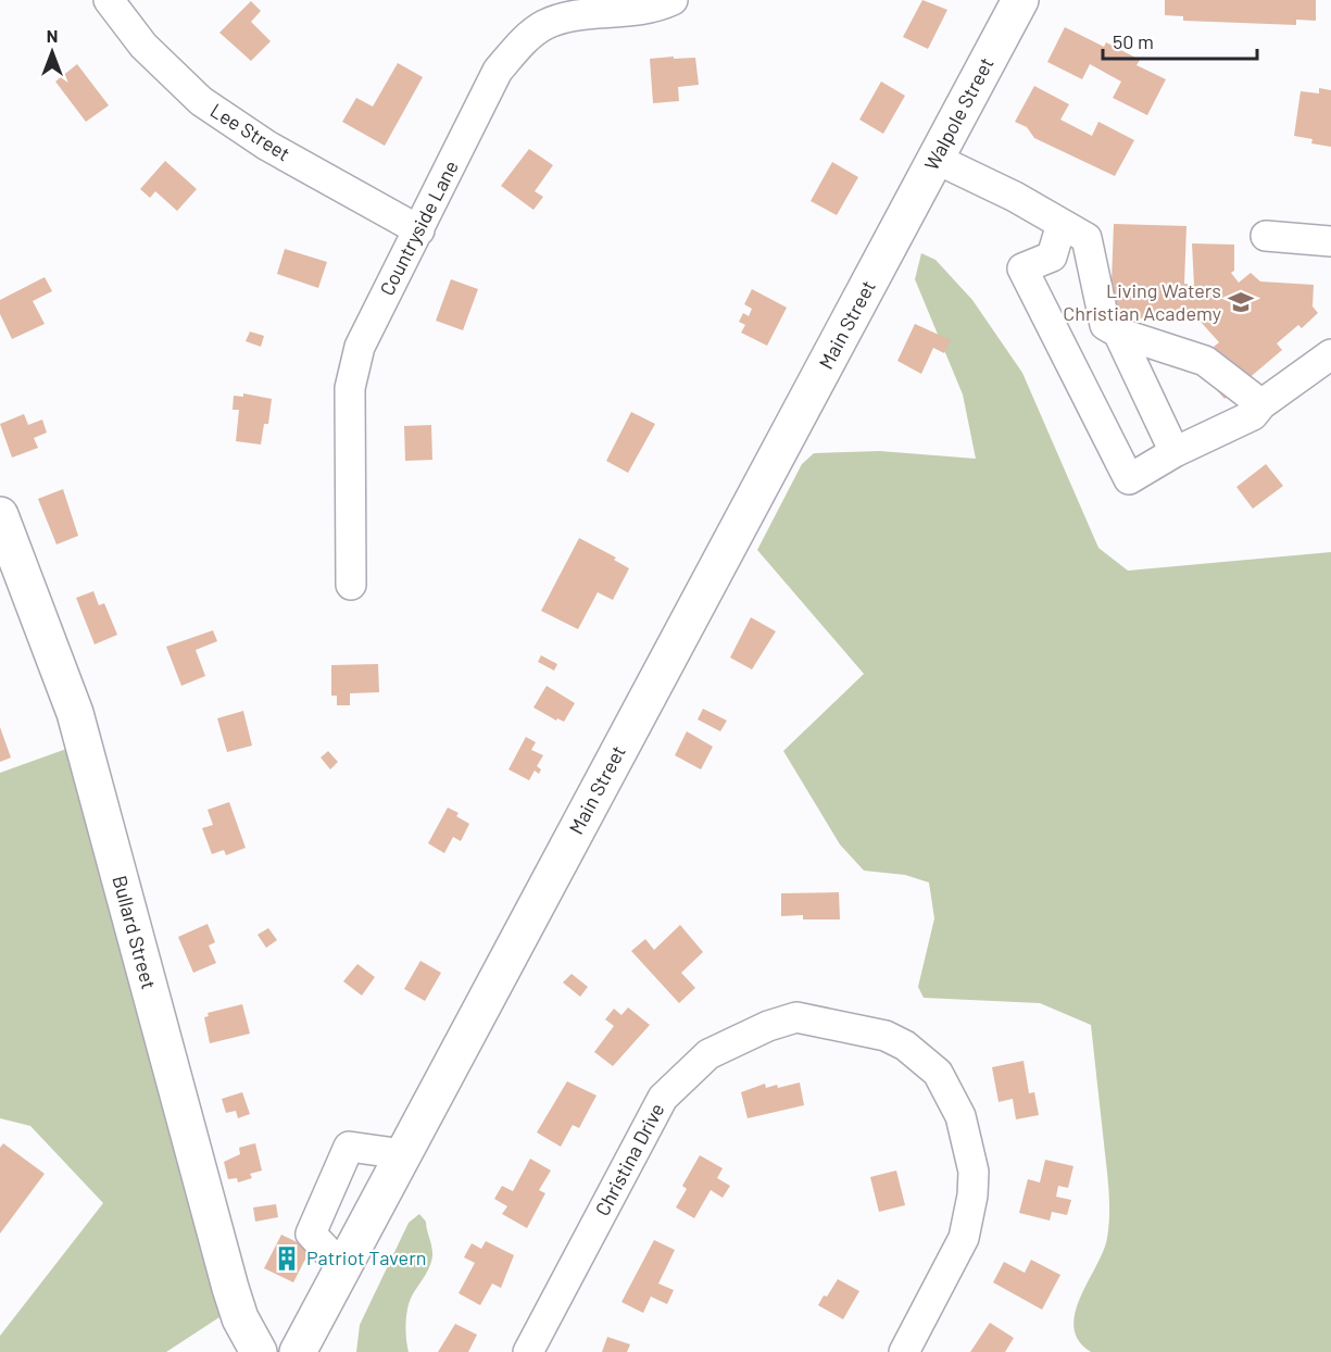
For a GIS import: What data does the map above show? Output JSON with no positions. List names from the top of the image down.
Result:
{
  "streets": {
    "main road": ["Walpole Street", "Main Street", "Bullard Street"],
    "street": ["Lee Street", "Countryside Lane", "Christina Drive"]
  },
  "crossings": [
    ["Walpole Street", "Main Street"],
    ["Lee Street", "Countryside Lane"]
  ],
  "places": {
    "school or university": ["Living Waters Christian Academy"],
    "building": ["Patriot Tavern"]
  },
  "scale_bar": "50 m",
  "north": "top"
}
